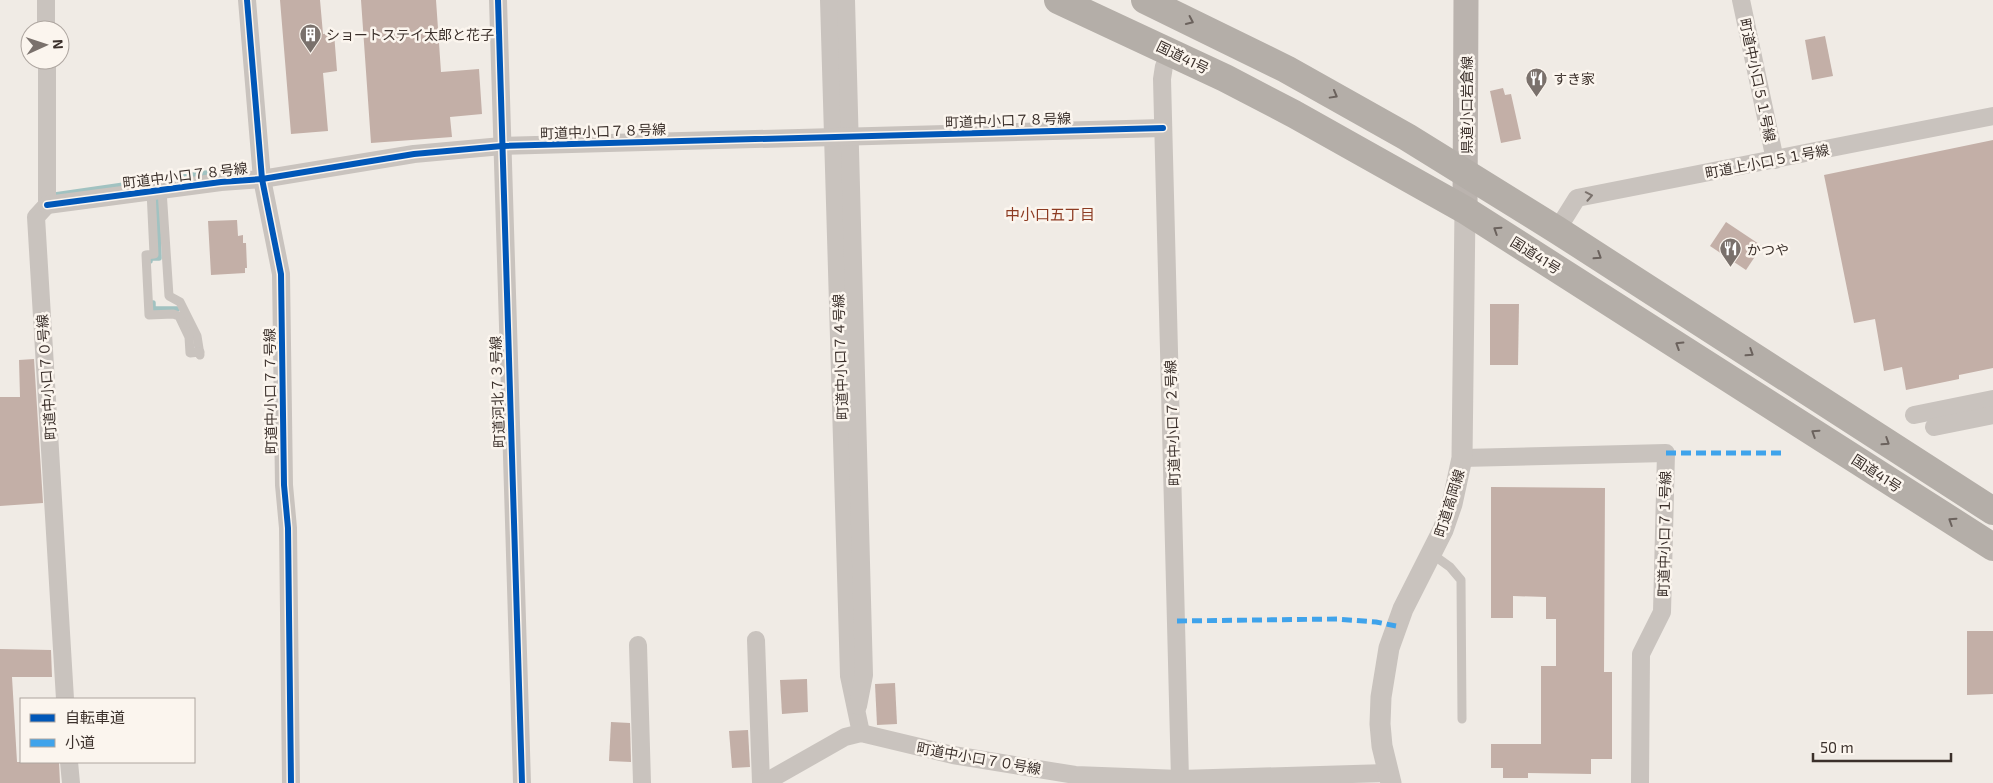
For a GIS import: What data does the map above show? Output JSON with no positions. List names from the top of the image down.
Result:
{
  "streets": {
    "highway": ["国道41号"],
    "main road": ["県道小口岩倉線"],
    "street": [
      "町道中小口５１号線",
      "町道中小口７８号線",
      "町道上小口５１号線",
      "町道中小口７４号線",
      "町道中小口７０号線",
      "町道中小口７７号線",
      "町道河北７３号線",
      "町道中小口７２号線",
      "町道高岡線",
      "町道中小口７１号線"
    ]
  },
  "crossings": [
    ["国道41号", "県道小口岩倉線"],
    ["国道41号", "町道高岡線"],
    ["町道中小口５１号線", "町道上小口５１号線"],
    ["県道小口岩倉線", "町道高岡線"],
    ["町道中小口７８号線", "町道中小口７４号線"],
    ["町道中小口７８号線", "町道中小口７０号線"],
    ["町道中小口７８号線", "町道中小口７７号線"],
    ["町道中小口７８号線", "町道河北７３号線"],
    ["町道中小口７８号線", "町道中小口７２号線"],
    ["町道中小口７４号線", "町道中小口７０号線"],
    ["町道中小口７０号線", "町道中小口７２号線"],
    ["町道中小口７０号線", "町道高岡線"],
    ["町道高岡線", "町道中小口７１号線"]
  ],
  "one_way": ["町道上小口５１号線"],
  "districts": ["中小口五丁目"],
  "places": {
    "building": ["ショートステイ太郎と花子"],
    "restaurant": ["すき家", "かつや"]
  },
  "legend": ["自転車道", "小道"],
  "scale_bar": "50 m",
  "north": "right"
}
